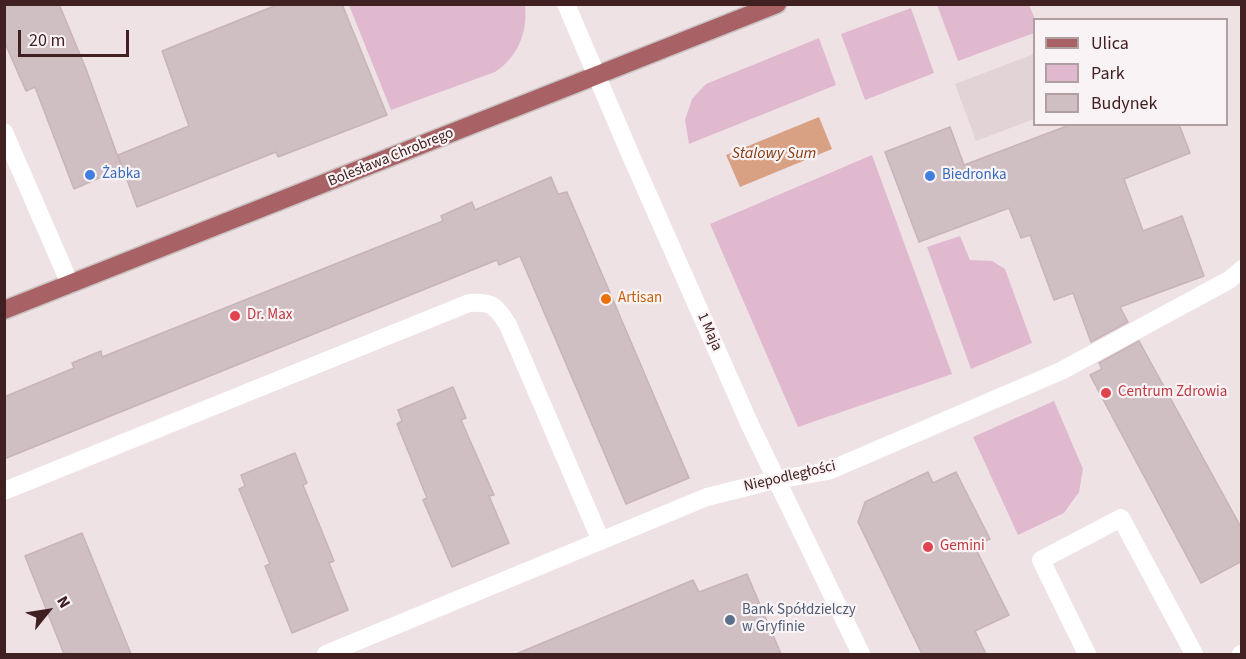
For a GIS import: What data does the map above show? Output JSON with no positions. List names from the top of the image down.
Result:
{
  "streets": {
    "main road": ["Bolesława Chrobrego"],
    "street": ["1 Maja", "Niepodległości"]
  },
  "crossings": [
    ["Bolesława Chrobrego", "1 Maja"],
    ["1 Maja", "Niepodległości"]
  ],
  "water": ["Stalowy Sum"],
  "places": [
    "Żabka",
    "Biedronka",
    "Artisan",
    "Dr. Max",
    "Centrum Zdrowia",
    "Gemini",
    "Bank Spółdzielczy w Gryfinie"
  ],
  "legend": ["Ulica", "Park", "Budynek"],
  "scale_bar": "20 m",
  "north": "top right"
}
